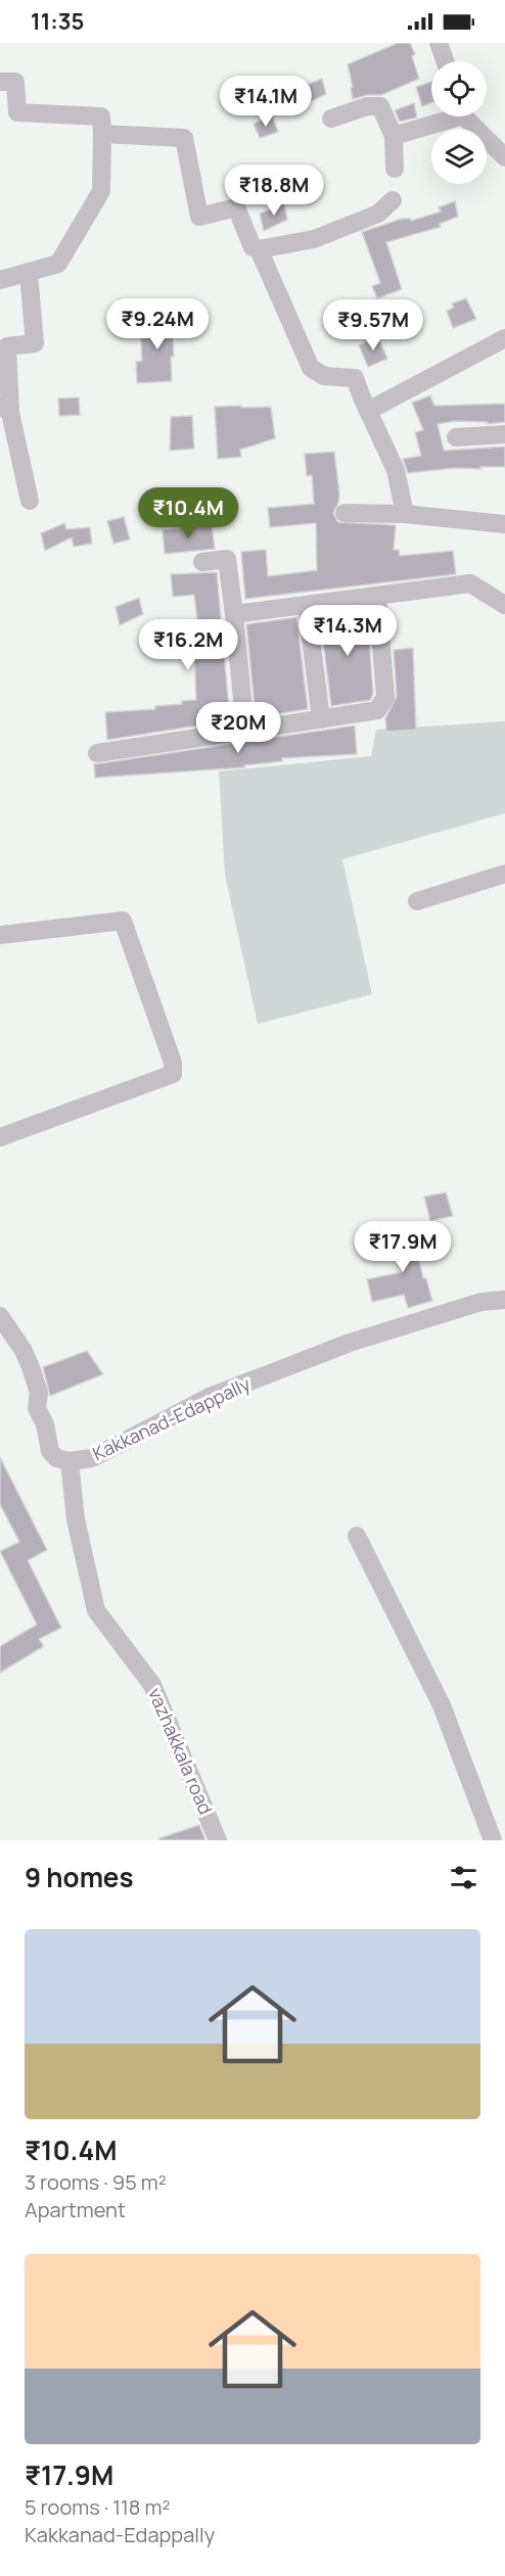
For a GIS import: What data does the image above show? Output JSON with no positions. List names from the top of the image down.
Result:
{
  "streets": {
    "street": ["Kakkanad-Edappally", "vazhakkala road"]
  },
  "crossings": [
    ["Kakkanad-Edappally", "vazhakkala road"]
  ],
  "page": {
    "status": "11:35",
    "price": [
      "₹14.1M",
      "₹18.8M",
      "₹9.24M",
      "₹9.57M",
      "₹10.4M",
      "₹14.3M",
      "₹16.2M",
      "₹20M",
      "₹17.9M"
    ],
    "heading": "9 homes",
    "list": [
      {
        "name": "₹10.4M",
        "note": "3 rooms · 95 m² · Apartment"
      },
      {
        "name": "₹17.9M",
        "note": "5 rooms · 118 m² · Kakkanad-Edappally"
      }
    ]
  }
}
